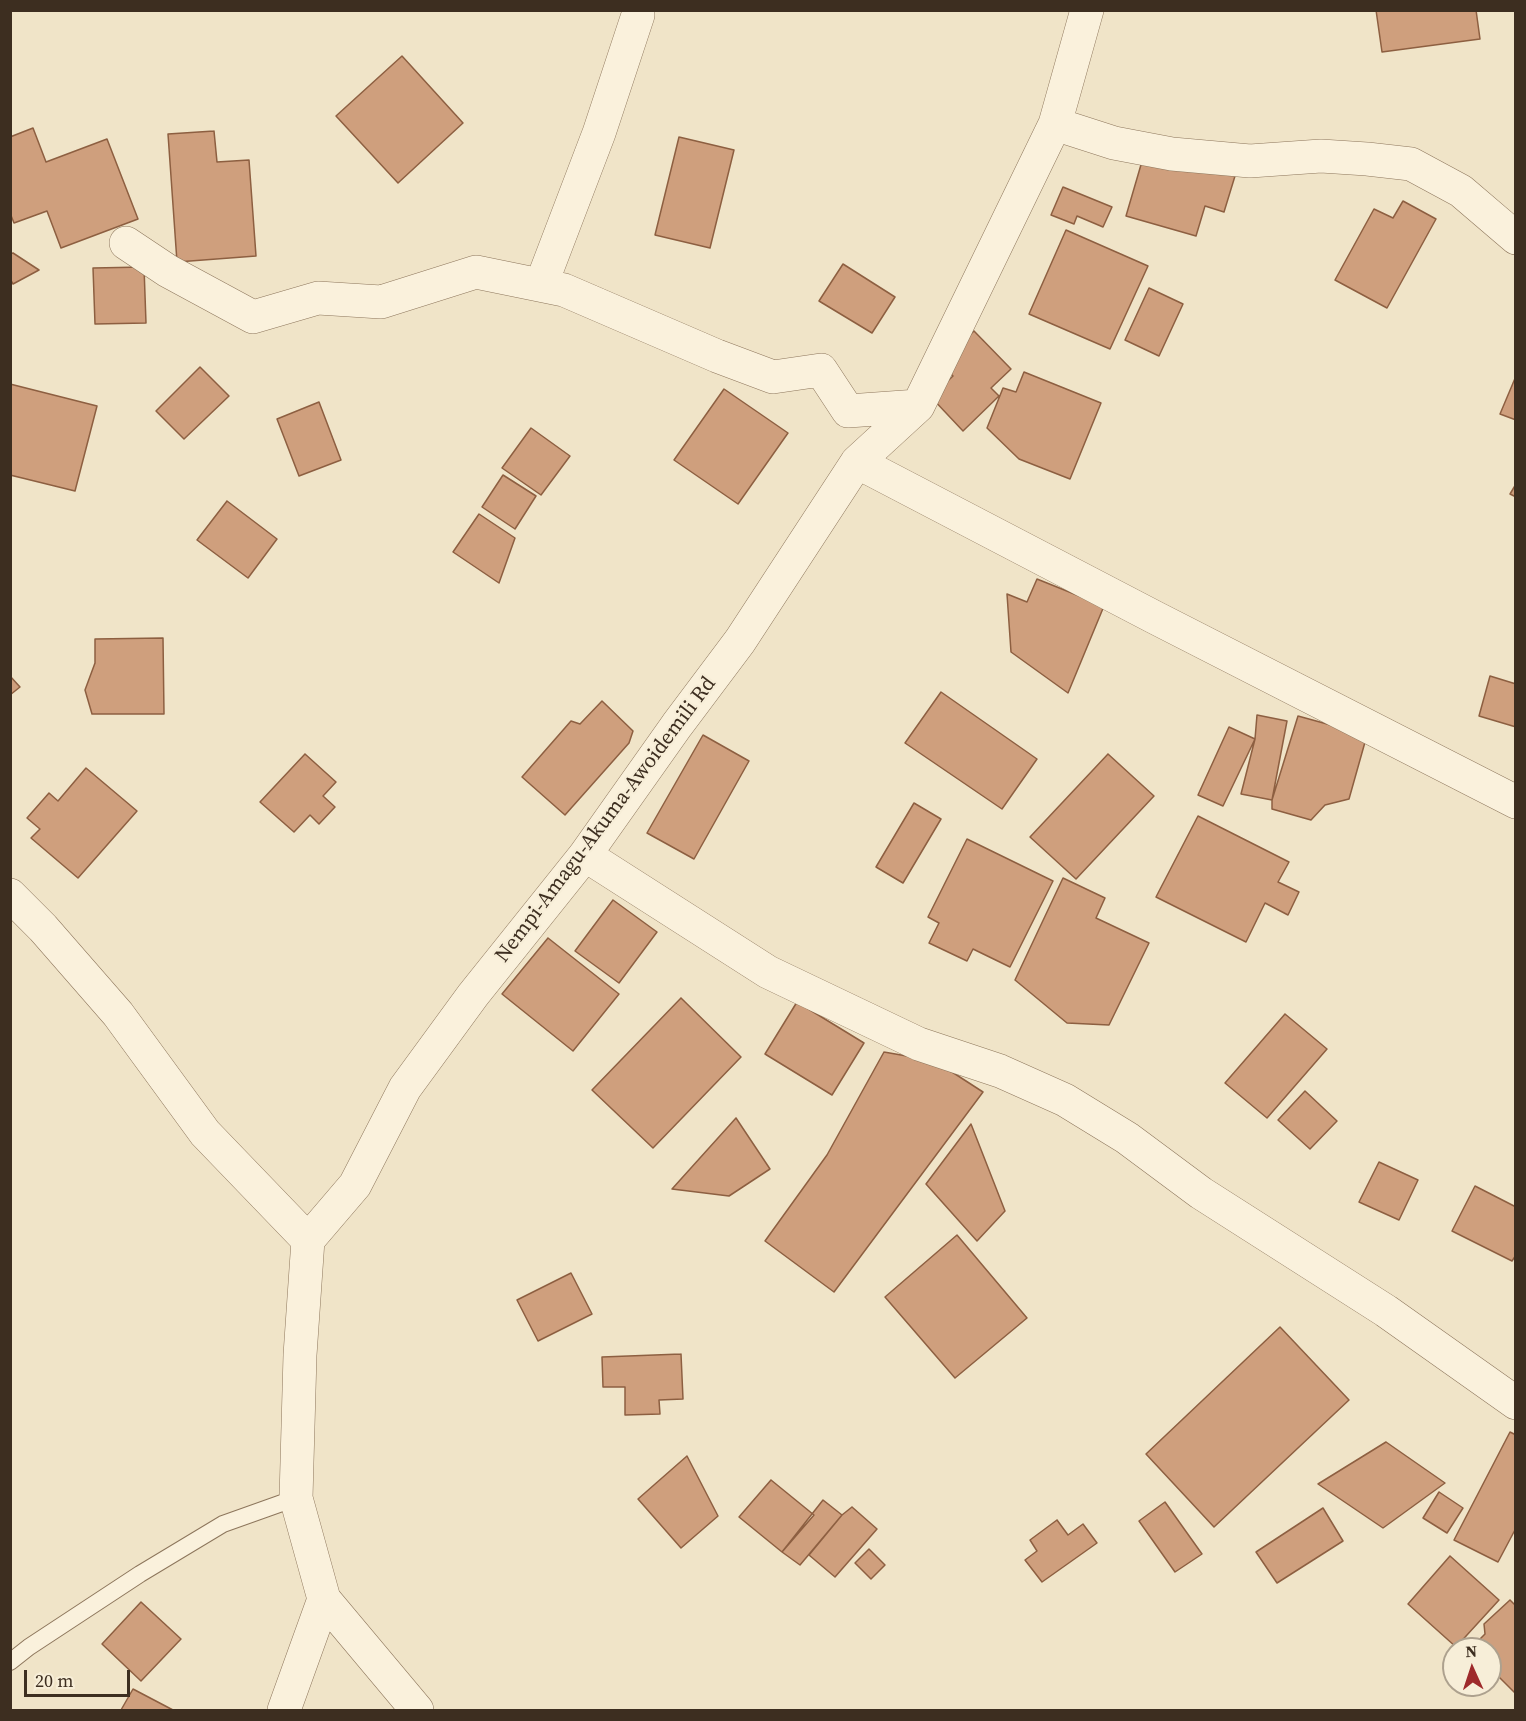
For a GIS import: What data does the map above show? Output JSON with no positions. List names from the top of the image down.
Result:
{
  "streets": {
    "street": ["Nempi-Amagu-Akuma-Awoidemili Rd"]
  },
  "scale_bar": "20 m",
  "north": "top"
}
